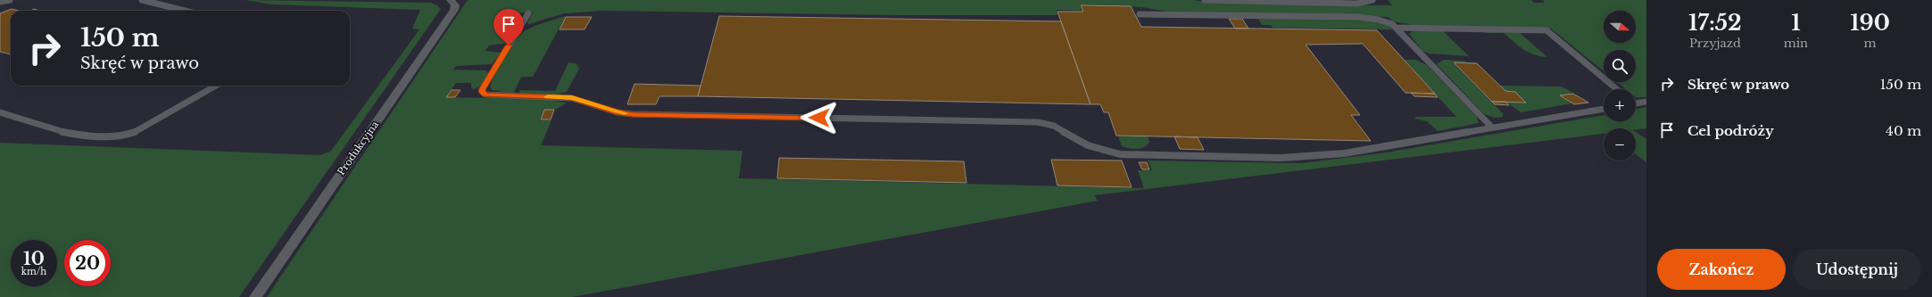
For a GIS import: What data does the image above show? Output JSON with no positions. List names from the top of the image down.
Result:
{
  "streets": {
    "street": ["Produkcyjna"]
  },
  "north": "right",
  "page": {
    "eta": [
      "17:52",
      "Przyjazd",
      "1",
      "min",
      "190",
      "m"
    ],
    "map_buttons": ["+", "−"],
    "turn": ["150 m", "Skręć w prawo"],
    "list": [
      {
        "name": "Skręć w prawo",
        "value": "150 m"
      },
      {
        "name": "Cel podróży",
        "value": "40 m"
      }
    ],
    "speed": "10 km/h",
    "limit": "20",
    "buttons": ["Zakończ", "Udostępnij"]
  }
}
